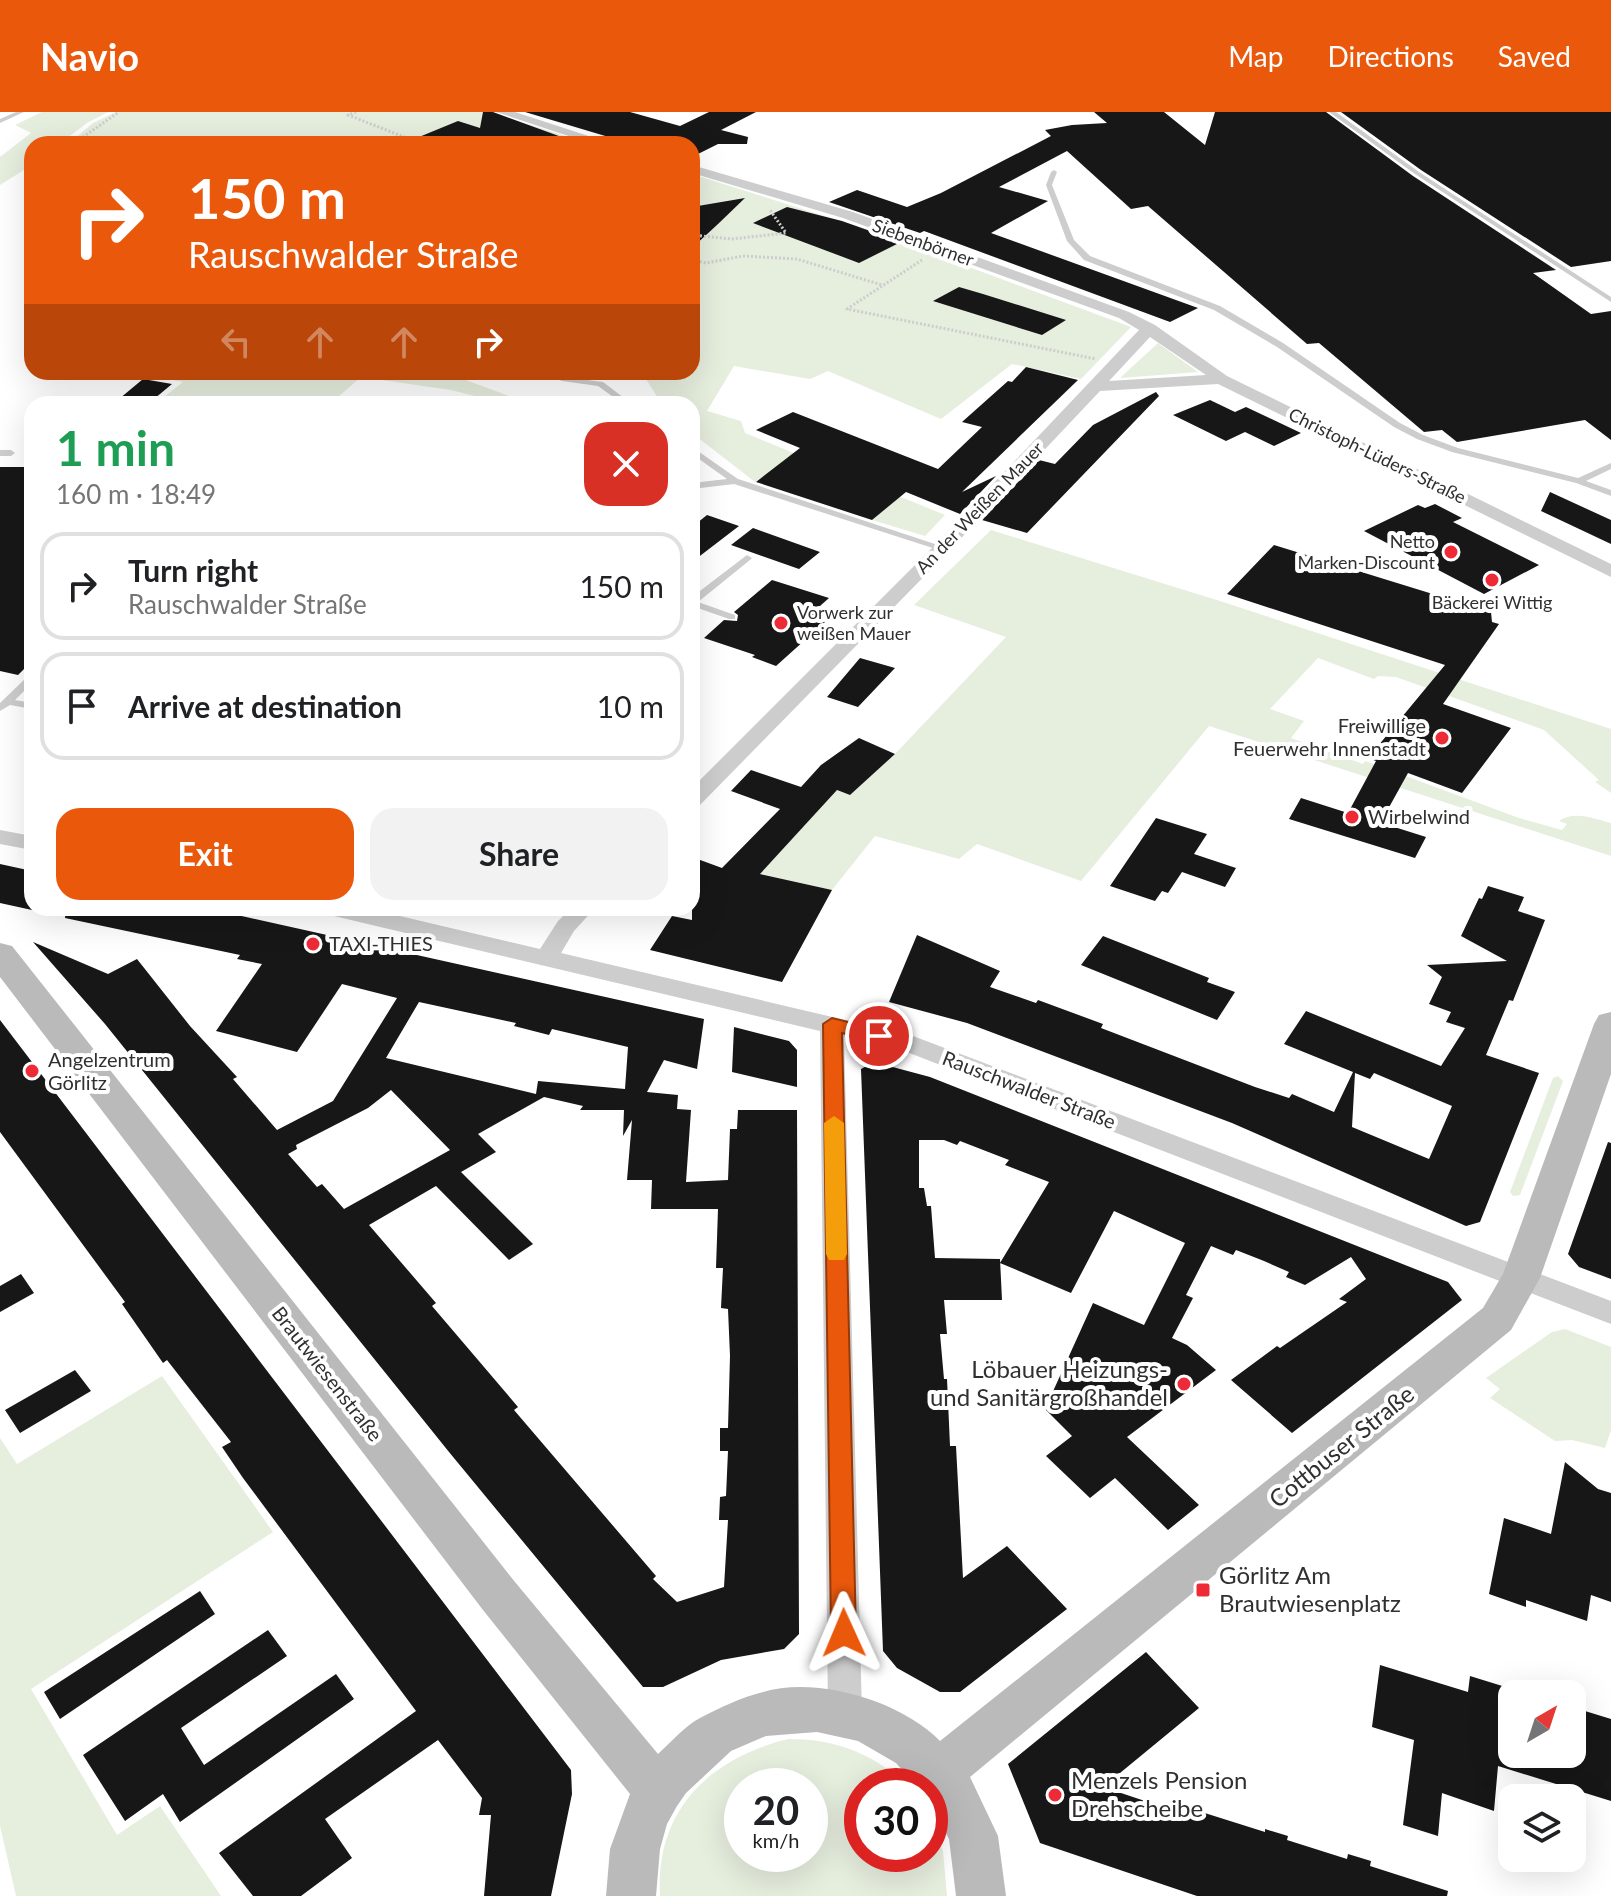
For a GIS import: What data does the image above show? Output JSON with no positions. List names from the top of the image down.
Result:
{
  "streets": {
    "main road": ["Brautwiesenstraße", "Cottbuser Straße"],
    "street": [
      "Siebenbörner",
      "Christoph-Lüders-Straße",
      "An der Weißen Mauer",
      "Rauschwalder Straße"
    ]
  },
  "crossings": [
    ["Siebenbörner", "Christoph-Lüders-Straße"],
    ["Siebenbörner", "An der Weißen Mauer"],
    ["Christoph-Lüders-Straße", "An der Weißen Mauer"],
    ["Rauschwalder Straße", "Cottbuser Straße"]
  ],
  "places": {
    "other": [
      "Netto Marken-Discount",
      "Bäckerei Wittig",
      "Vorwerk zur weißen Mauer",
      "Freiwillige Feuerwehr Innenstadt",
      "Wirbelwind",
      "TAXI-THIES",
      "Angelzentrum Görlitz",
      "Löbauer Heizungs- und Sanitärgroßhandel",
      "Menzels Pension Drehscheibe"
    ],
    "transit": ["Görlitz Am Brautwiesenplatz"]
  },
  "north": "top right",
  "page": {
    "header": "Navio",
    "nav": ["Map", "Directions", "Saved"],
    "turn": ["150 m", "Rauschwalder Straße"],
    "heading": ["1 min", "160 m · 18:49"],
    "list": [
      {
        "name": "Turn right",
        "note": "Rauschwalder Straße",
        "value": "150 m"
      },
      {
        "name": "Arrive at destination",
        "value": "10 m"
      }
    ],
    "buttons": ["Exit", "Share"],
    "speed": "20 km/h",
    "limit": "30"
  }
}
